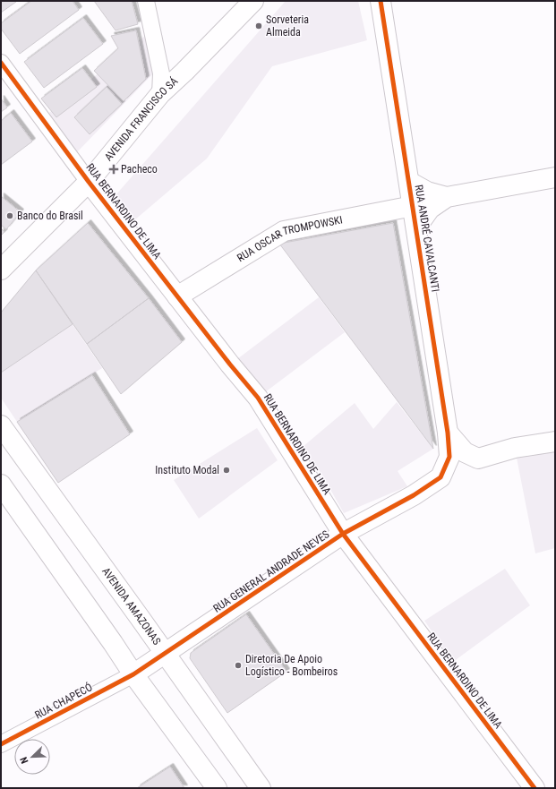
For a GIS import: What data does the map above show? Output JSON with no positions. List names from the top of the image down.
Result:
{
  "streets": {
    "street": [
      "AVENIDA FRANCISCO SÁ",
      "RUA BERNARDINO DE LIMA",
      "RUA ANDRÉ CAVALCANTI",
      "RUA OSCAR TROMPOWSKI",
      "RUA GENERAL ANDRADE NEVES",
      "AVENIDA AMAZONAS",
      "RUA CHAPECÓ"
    ]
  },
  "crossings": [
    ["AVENIDA FRANCISCO SÁ", "RUA BERNARDINO DE LIMA"],
    ["RUA BERNARDINO DE LIMA", "RUA OSCAR TROMPOWSKI"],
    ["RUA BERNARDINO DE LIMA", "RUA GENERAL ANDRADE NEVES"],
    ["RUA ANDRÉ CAVALCANTI", "RUA OSCAR TROMPOWSKI"],
    ["RUA ANDRÉ CAVALCANTI", "RUA GENERAL ANDRADE NEVES"],
    ["RUA GENERAL ANDRADE NEVES", "AVENIDA AMAZONAS"],
    ["RUA GENERAL ANDRADE NEVES", "RUA CHAPECÓ"]
  ],
  "places": {
    "other": [
      "Sorveteria Almeida",
      "Banco do Brasil",
      "Instituto Modal",
      "Diretoria De Apoio Logístico - Bombeiros"
    ],
    "health": ["Pacheco"]
  },
  "north": "bottom left"
}
